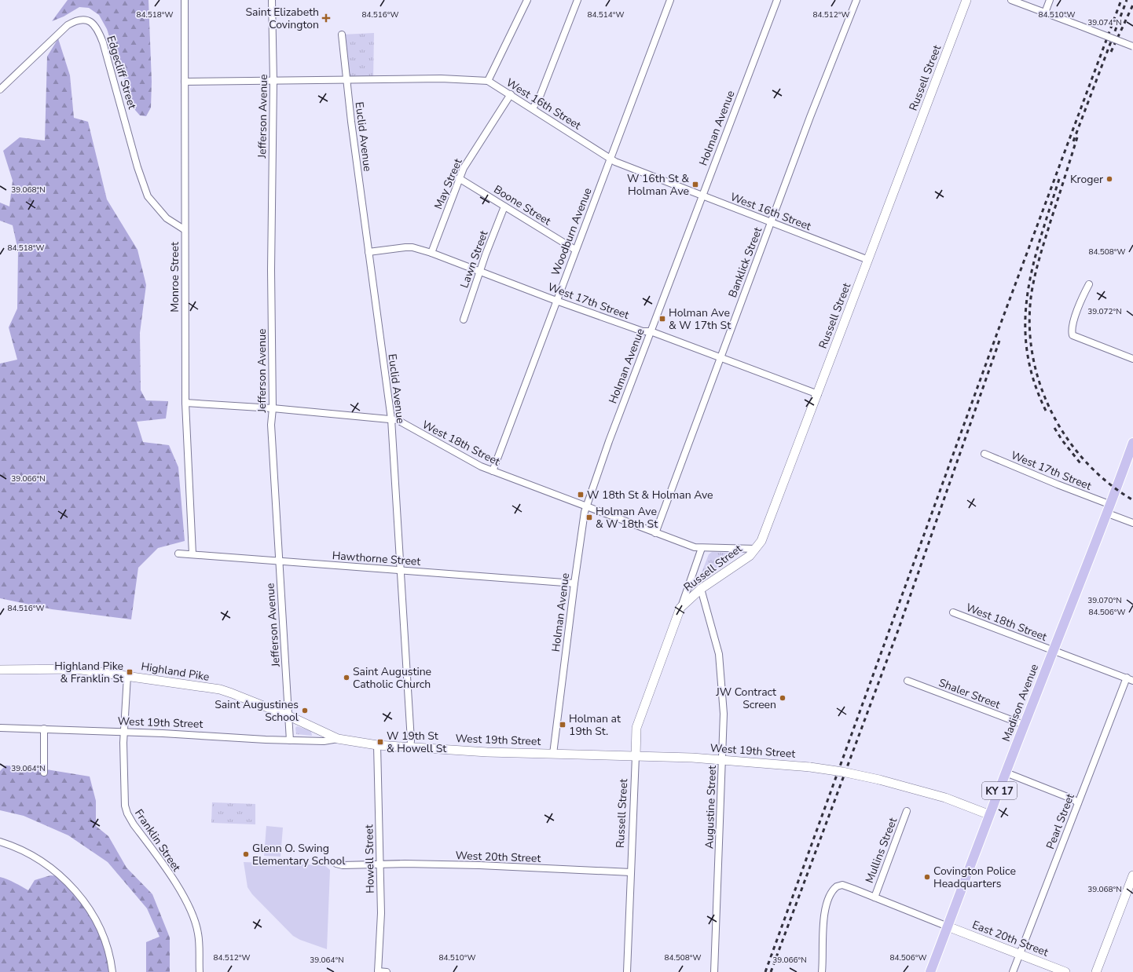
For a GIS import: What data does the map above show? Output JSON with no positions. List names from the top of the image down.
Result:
{
  "streets": {
    "main road": ["Madison Avenue", "KY 17"],
    "street": [
      "Edgecliff Street",
      "Russell Street",
      "West 16th Street",
      "Jefferson Avenue",
      "Holman Avenue",
      "Euclid Avenue",
      "May Street",
      "Boone Street",
      "Woodburn Avenue",
      "Lawn Street",
      "Banklick Street",
      "Monroe Street",
      "West 17th Street",
      "West 18th Street",
      "Hawthorne Street",
      "Highland Pike",
      "Shaler Street",
      "West 19th Street",
      "Augustine Street",
      "Pearl Street",
      "Franklin Street",
      "Mullins Street",
      "West 20th Street",
      "Howell Street",
      "East 20th Street"
    ]
  },
  "crossings": [
    ["Edgecliff Street", "Monroe Street"],
    ["Russell Street", "West 16th Street"],
    ["Russell Street", "West 17th Street"],
    ["Russell Street", "West 18th Street"],
    ["Russell Street", "West 19th Street"],
    ["Russell Street", "Augustine Street"],
    ["Russell Street", "West 20th Street"],
    ["West 16th Street", "Jefferson Avenue"],
    ["West 16th Street", "Holman Avenue"],
    ["West 16th Street", "Euclid Avenue"],
    ["West 16th Street", "May Street"],
    ["West 16th Street", "Woodburn Avenue"],
    ["West 16th Street", "Banklick Street"],
    ["West 16th Street", "Monroe Street"],
    ["Jefferson Avenue", "West 18th Street"],
    ["Jefferson Avenue", "Hawthorne Street"],
    ["Jefferson Avenue", "Highland Pike"],
    ["Jefferson Avenue", "West 19th Street"],
    ["Holman Avenue", "West 17th Street"],
    ["Holman Avenue", "West 18th Street"],
    ["Holman Avenue", "Hawthorne Street"],
    ["Holman Avenue", "West 19th Street"],
    ["Euclid Avenue", "West 17th Street"],
    ["Euclid Avenue", "West 18th Street"],
    ["Euclid Avenue", "Hawthorne Street"],
    ["Euclid Avenue", "West 19th Street"],
    ["May Street", "Boone Street"],
    ["May Street", "West 17th Street"],
    ["Boone Street", "Woodburn Avenue"],
    ["Boone Street", "Lawn Street"],
    ["Woodburn Avenue", "West 17th Street"],
    ["Woodburn Avenue", "West 18th Street"],
    ["Lawn Street", "West 17th Street"],
    ["Banklick Street", "West 17th Street"],
    ["Banklick Street", "West 18th Street"],
    ["Monroe Street", "West 18th Street"],
    ["Monroe Street", "Hawthorne Street"],
    ["West 17th Street", "Madison Avenue"],
    ["West 18th Street", "Madison Avenue"],
    ["West 18th Street", "Pearl Street"],
    ["Highland Pike", "West 19th Street"],
    ["Highland Pike", "Franklin Street"],
    ["Shaler Street", "Madison Avenue"],
    ["Madison Avenue", "West 19th Street"],
    ["Madison Avenue", "East 20th Street"],
    ["West 19th Street", "Augustine Street"],
    ["West 19th Street", "Franklin Street"],
    ["West 19th Street", "Howell Street"],
    ["Pearl Street", "East 20th Street"],
    ["West 20th Street", "Howell Street"]
  ],
  "places": {
    "health": ["Saint Elizabeth Covington"],
    "other": [
      "Kroger",
      "Saint Augustine Catholic Church",
      "JW Contract Screen",
      "Saint Augustines School",
      "Glenn O. Swing Elementary School",
      "Covington Police Headquarters"
    ],
    "transit": [
      "W 16th St & Holman Ave",
      "Holman Ave & W 17th St",
      "W 18th St & Holman Ave",
      "Holman Ave & W 18th St",
      "Highland Pike & Franklin St",
      "Holman at 19th St.",
      "W 19th St & Howell St"
    ]
  },
  "coordinates": [
    "84.518°W",
    "84.516°W",
    "84.514°W",
    "84.512°W",
    "84.510°W",
    "39.074°N",
    "39.068°N",
    "84.508°W",
    "39.072°N",
    "39.066°N",
    "39.070°N",
    "84.506°W",
    "39.064°N"
  ]
}
